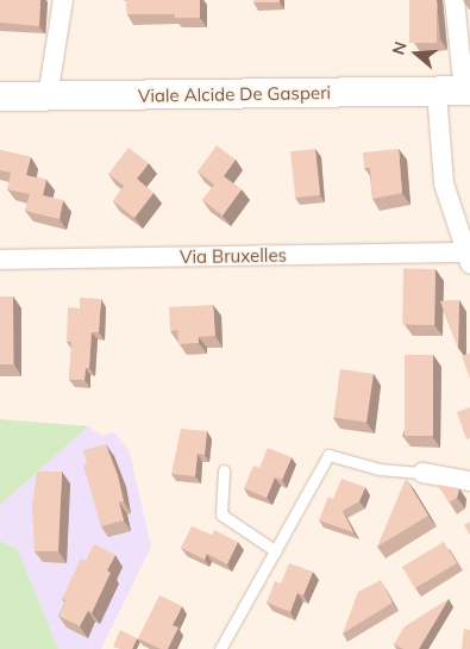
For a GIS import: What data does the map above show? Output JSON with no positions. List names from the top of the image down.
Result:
{
  "streets": {
    "main road": ["Viale Alcide De Gasperi"],
    "street": ["Via Bruxelles"]
  },
  "north": "left"
}
